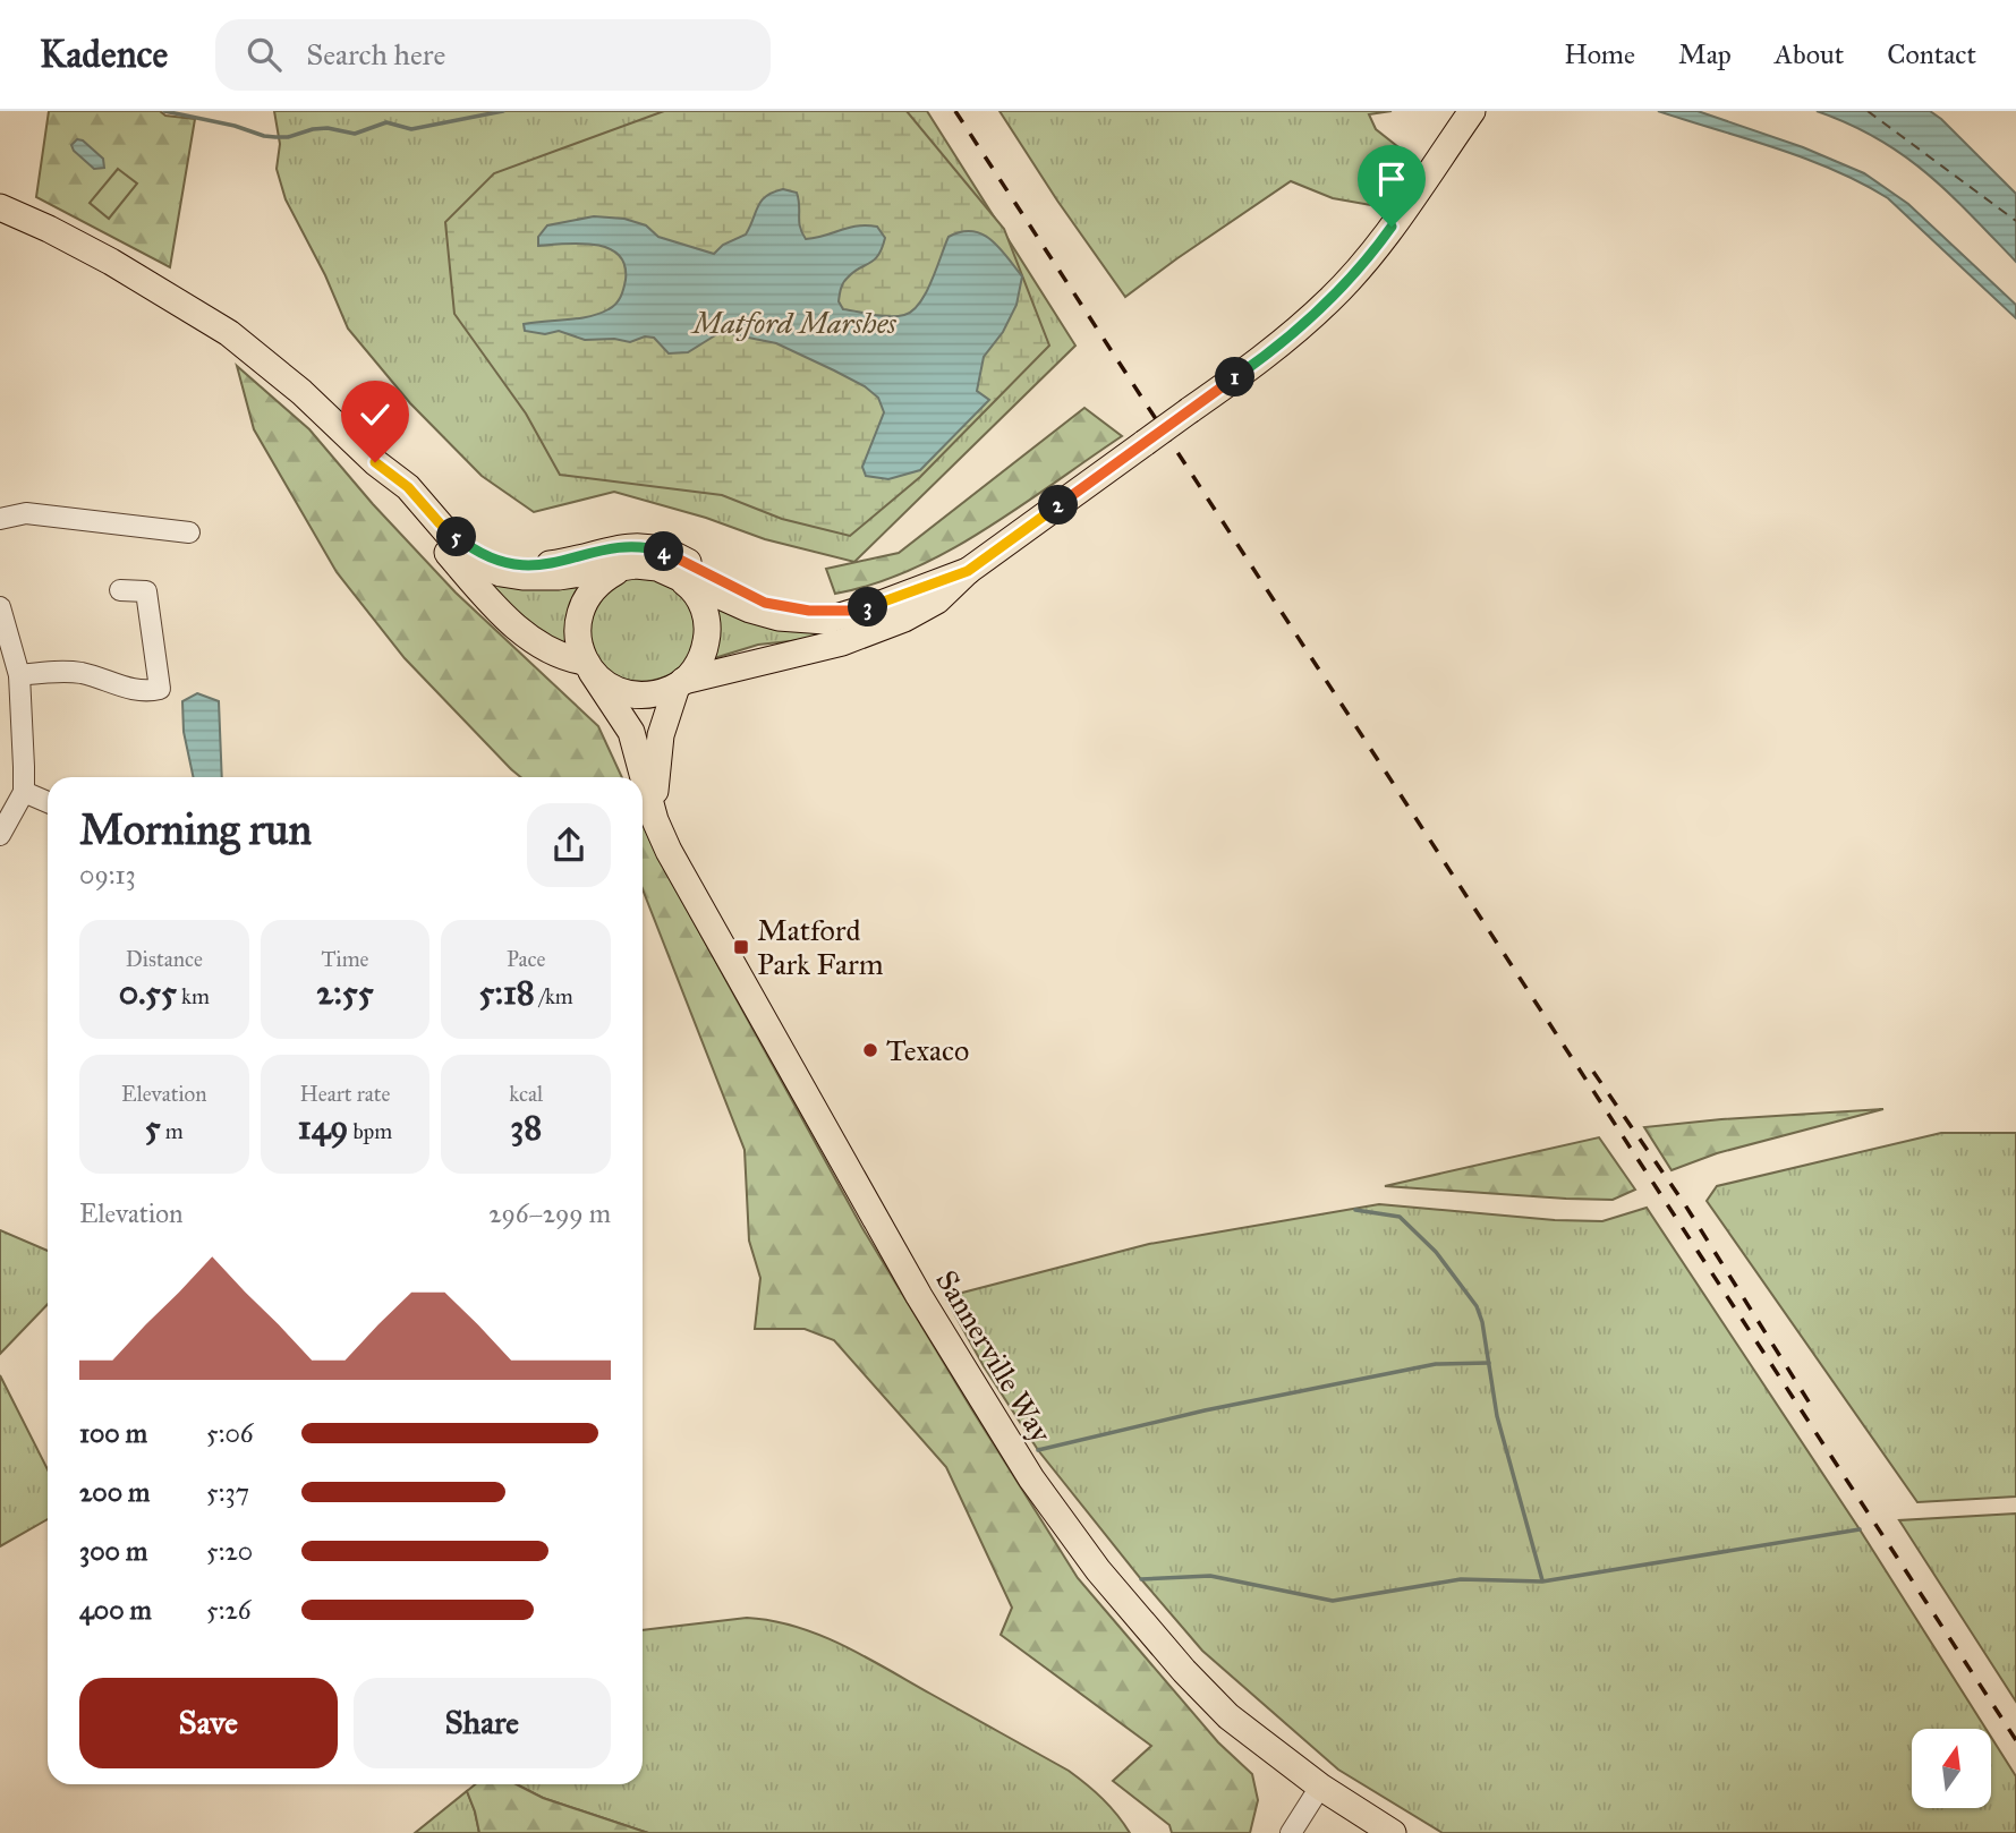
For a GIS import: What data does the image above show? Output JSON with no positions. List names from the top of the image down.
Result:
{
  "streets": {
    "main road": ["Sannerville Way"]
  },
  "parks": ["Matford Marshes"],
  "places": {
    "transit": ["Matford Park Farm"],
    "other": ["Texaco"]
  },
  "north": "top",
  "page": {
    "header": "Kadence",
    "search": "Search here",
    "nav": [
      "Home",
      "Map",
      "About",
      "Contact"
    ],
    "pins": [
      "1",
      "2",
      "5",
      "4",
      "3"
    ],
    "heading": ["Morning run", "09:13"],
    "stats": [
      ["Distance", "0.55 km"],
      ["Time", "2:55"],
      ["Pace", "5:18 /km"],
      ["Elevation", "5 m"],
      ["Heart rate", "149 bpm"],
      ["kcal", "38"]
    ],
    "chart": ["Elevation", "296–299 m"],
    "list": [
      {
        "name": "100 m",
        "note": "5:06"
      },
      {
        "name": "200 m",
        "note": "5:37"
      },
      {
        "name": "300 m",
        "note": "5:20"
      },
      {
        "name": "400 m",
        "note": "5:26"
      }
    ],
    "buttons": ["Save", "Share"]
  }
}
